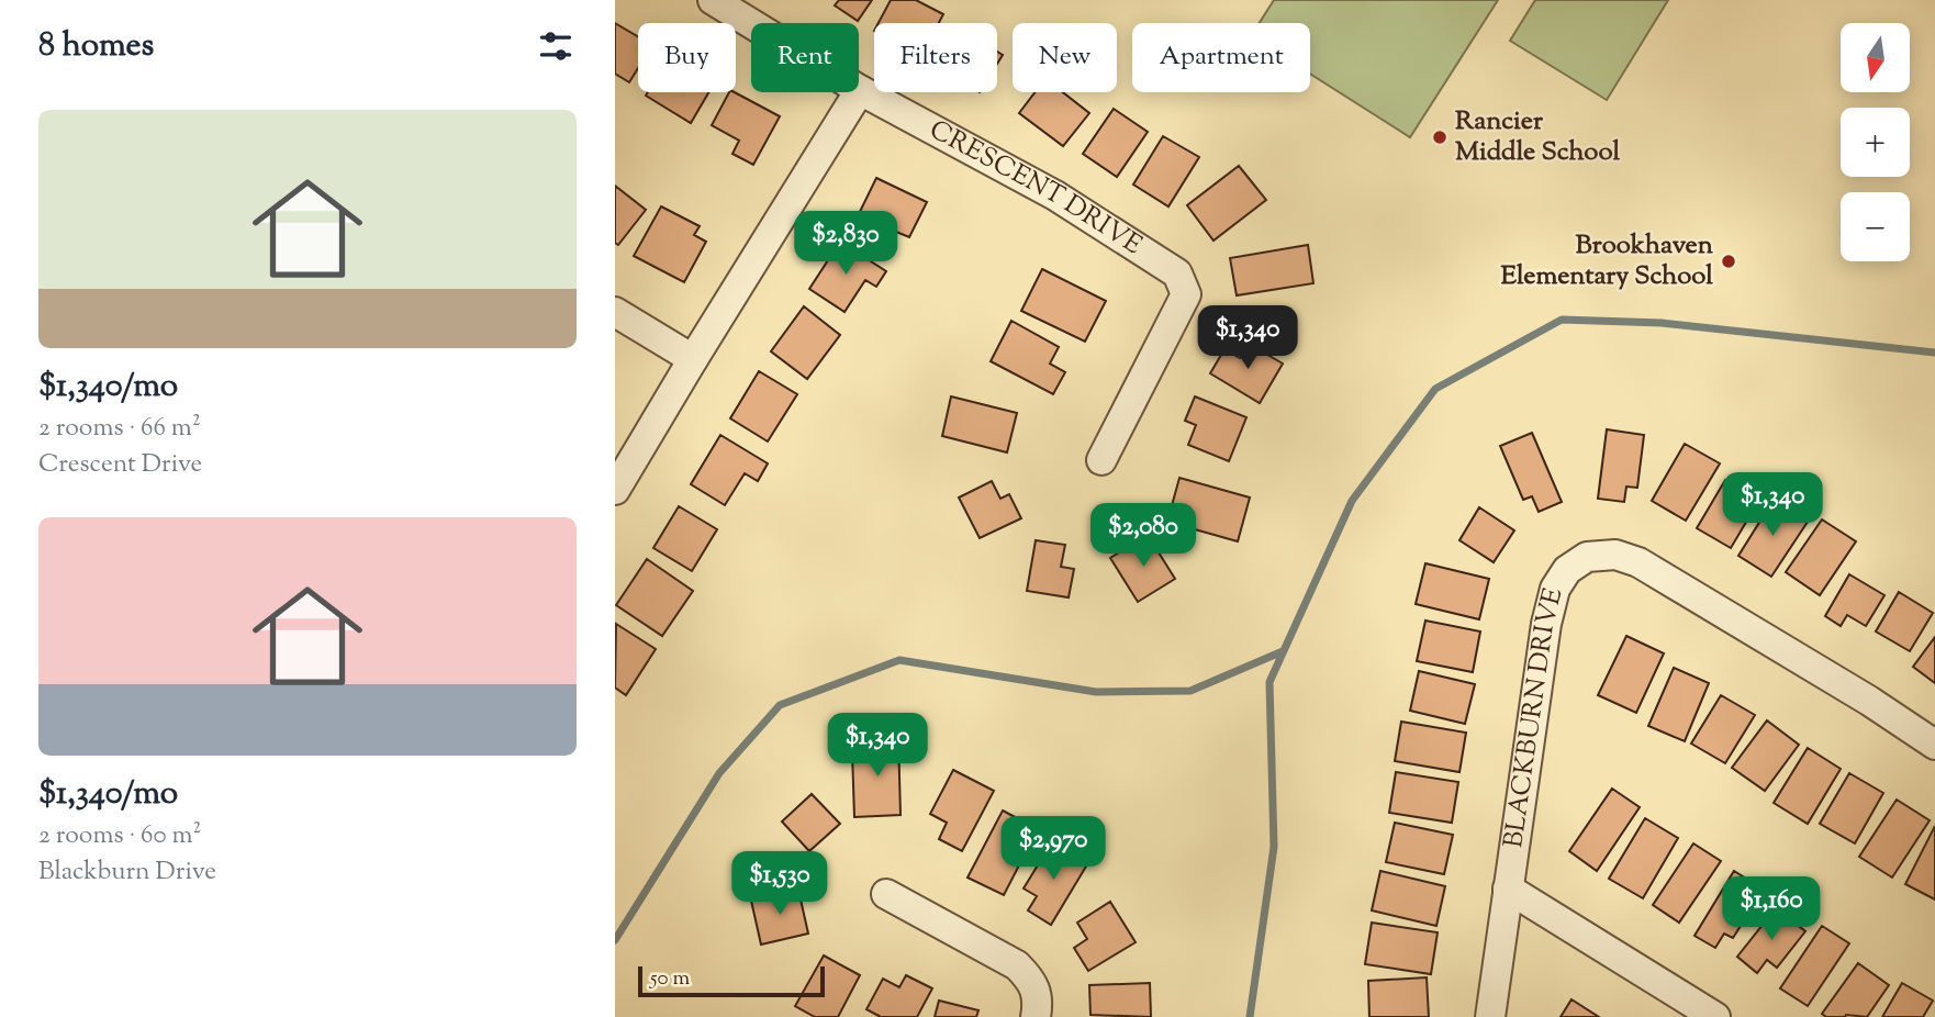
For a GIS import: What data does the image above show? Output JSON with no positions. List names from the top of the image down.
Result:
{
  "streets": {
    "street": ["CRESCENT DRIVE", "BLACKBURN DRIVE"]
  },
  "places": ["Rancier Middle School", "Brookhaven Elementary School"],
  "scale_bar": "50 m",
  "north": "bottom",
  "page": {
    "heading": "8 homes",
    "map_buttons": ["+", "−"],
    "chip": [
      "Buy",
      "Rent",
      "Filters",
      "New",
      "Apartment"
    ],
    "list": [
      {
        "name": "$1,340/mo",
        "note": "2 rooms · 66 m² · Crescent Drive"
      },
      {
        "name": "$1,340/mo",
        "note": "2 rooms · 60 m² · Blackburn Drive"
      }
    ],
    "price": [
      "$2,830",
      "$1,340",
      "$1,340",
      "$2,080",
      "$1,340",
      "$2,970",
      "$1,530",
      "$1,160"
    ],
    "scale": "50 m"
  }
}
